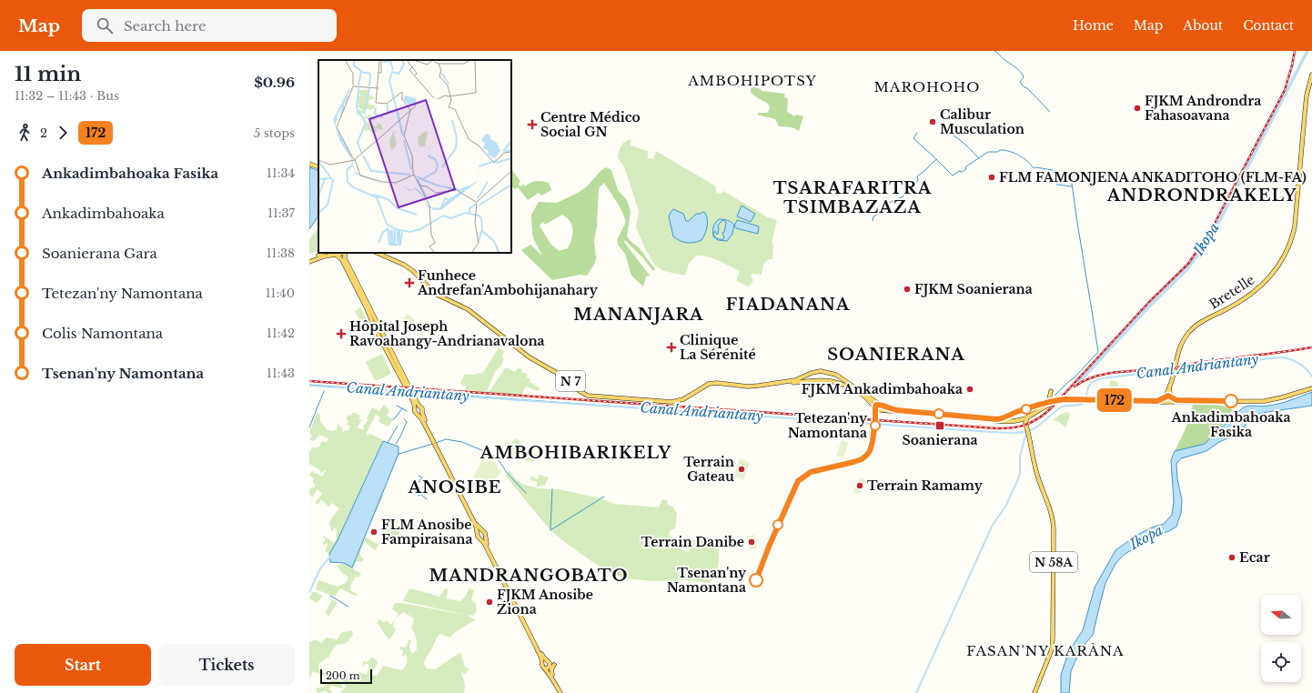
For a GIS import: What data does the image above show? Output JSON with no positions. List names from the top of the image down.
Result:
{
  "streets": {
    "main road": ["Bretelle", "N 7", "N 58A"]
  },
  "crossings": [
    ["Bretelle", "N 7"]
  ],
  "districts": [
    "AMBOHIPOTSY",
    "MAROHOHO",
    "TSARAFARITRA TSIMBAZAZA",
    "ANDRONDRAKELY",
    "FIADANANA",
    "MANANJARA",
    "SOANIERANA",
    "AMBOHIBARIKELY",
    "ANOSIBE",
    "MANDRANGOBATO",
    "FASAN'NY KARÀNA"
  ],
  "water": ["Ikopa", "Canal Andriantany"],
  "places": {
    "other": [
      "FJKM Androndra Fahasoavana",
      "Calibur Musculation",
      "FLM FAMONJENA ANKADITOHO (FLM-FA)",
      "FJKM Soanierana",
      "FJKM Ankadimbahoaka",
      "Ankadimbahoaka Fasika",
      "Tetezan'ny Namontana",
      "Terrain Gateau",
      "Terrain Ramamy",
      "FLM Anosibe Fampiraisana",
      "Terrain Danibe",
      "Ecar",
      "Tsenan'ny Namontana",
      "FJKM Anosibe Ziona"
    ],
    "health": [
      "Centre Médico Social GN",
      "Funhece Andrefan'Ambohijanahary",
      "Hôpital Joseph Ravoahangy-Andrianavalona",
      "Clinique La Sérénité"
    ],
    "transit": ["Soanierana"]
  },
  "lines": ["bus line 172"],
  "scale_bar": "200 m",
  "north": "left",
  "page": {
    "header": "Map",
    "search": "Search here",
    "nav": [
      "Home",
      "Map",
      "About",
      "Contact"
    ],
    "heading": ["11 min", "11:32 – 11:43 · Bus", "$0.96"],
    "on_map": "172",
    "legs": ["2", "172", "5 stops"],
    "list": [
      {
        "name": "Ankadimbahoaka Fasika",
        "value": "11:34"
      },
      {
        "name": "Ankadimbahoaka",
        "value": "11:37"
      },
      {
        "name": "Soanierana Gara",
        "value": "11:38"
      },
      {
        "name": "Tetezan'ny Namontana",
        "value": "11:40"
      },
      {
        "name": "Colis Namontana",
        "value": "11:42"
      },
      {
        "name": "Tsenan'ny Namontana",
        "value": "11:43"
      }
    ],
    "buttons": ["Start", "Tickets"],
    "scale": "200 m"
  }
}
